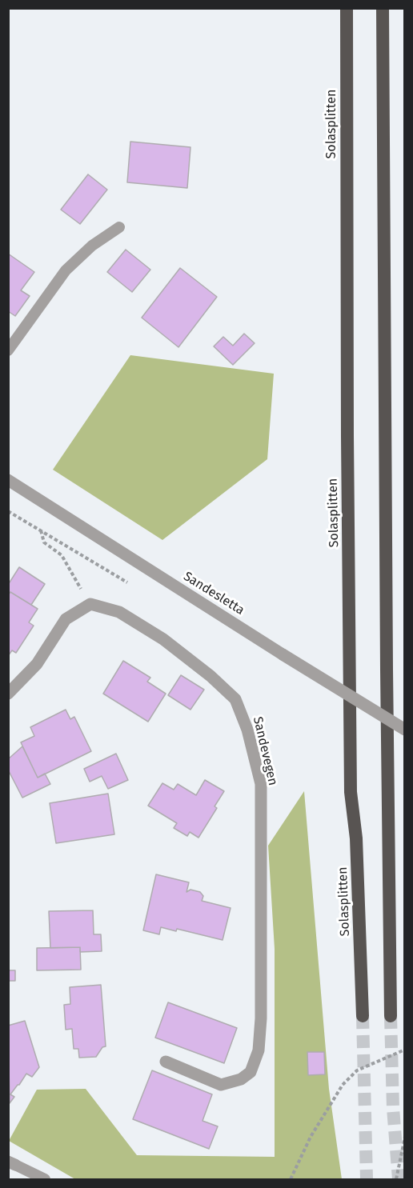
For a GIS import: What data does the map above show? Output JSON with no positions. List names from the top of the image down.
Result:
{
  "streets": {
    "highway": ["Solasplitten"],
    "street": ["Sandesletta", "Sandevegen"]
  }
}
